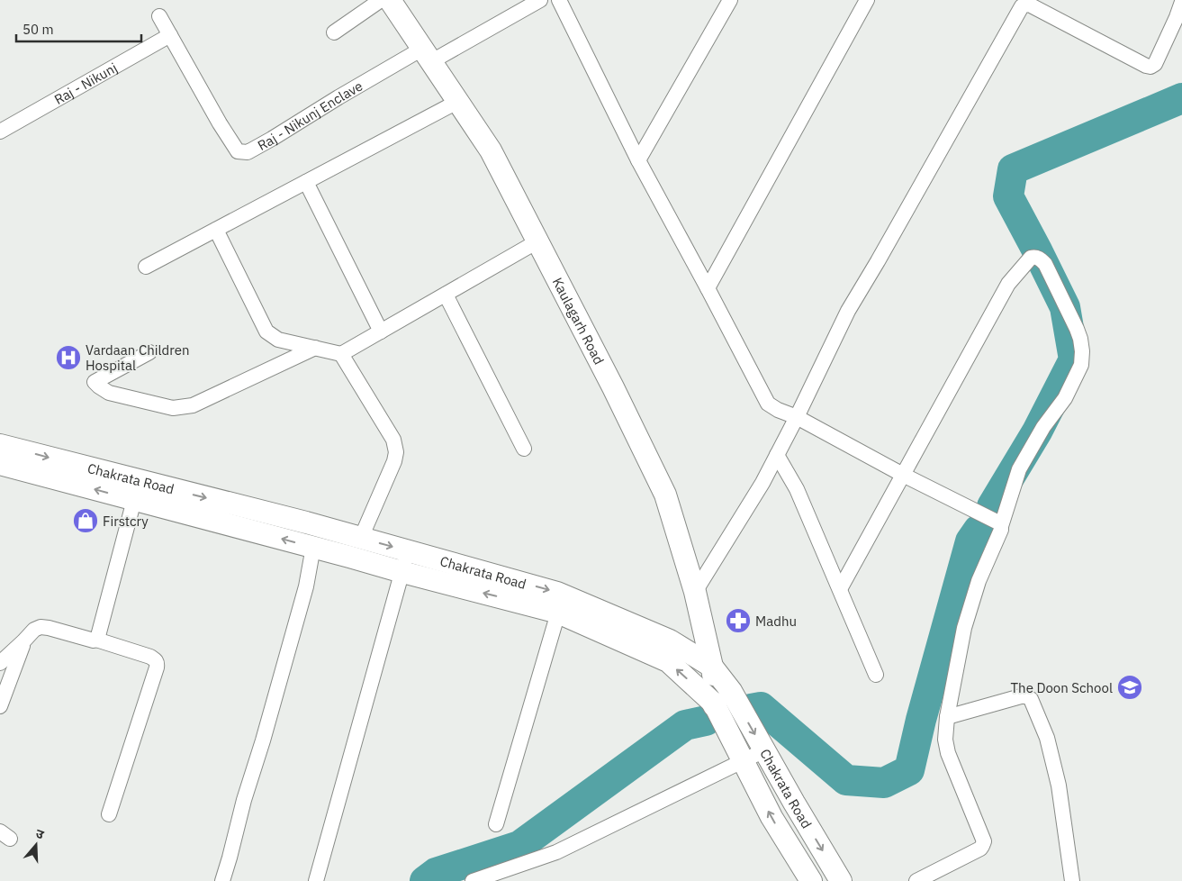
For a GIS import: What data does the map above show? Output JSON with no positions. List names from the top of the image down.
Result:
{
  "streets": {
    "main road": ["Kaulagarh Road", "Chakrata Road"],
    "street": ["Raj - Nikunj", "Raj - Nikunj Enclave"]
  },
  "crossings": [
    ["Raj - Nikunj", "Raj - Nikunj Enclave"],
    ["Raj - Nikunj Enclave", "Kaulagarh Road"],
    ["Kaulagarh Road", "Chakrata Road"]
  ],
  "places": {
    "hospital": ["Vardaan Children Hospital"],
    "shop": ["Firstcry"],
    "pharmacy": ["Madhu"],
    "school or university": ["The Doon School"]
  },
  "scale_bar": "50 m",
  "north": "top"
}
